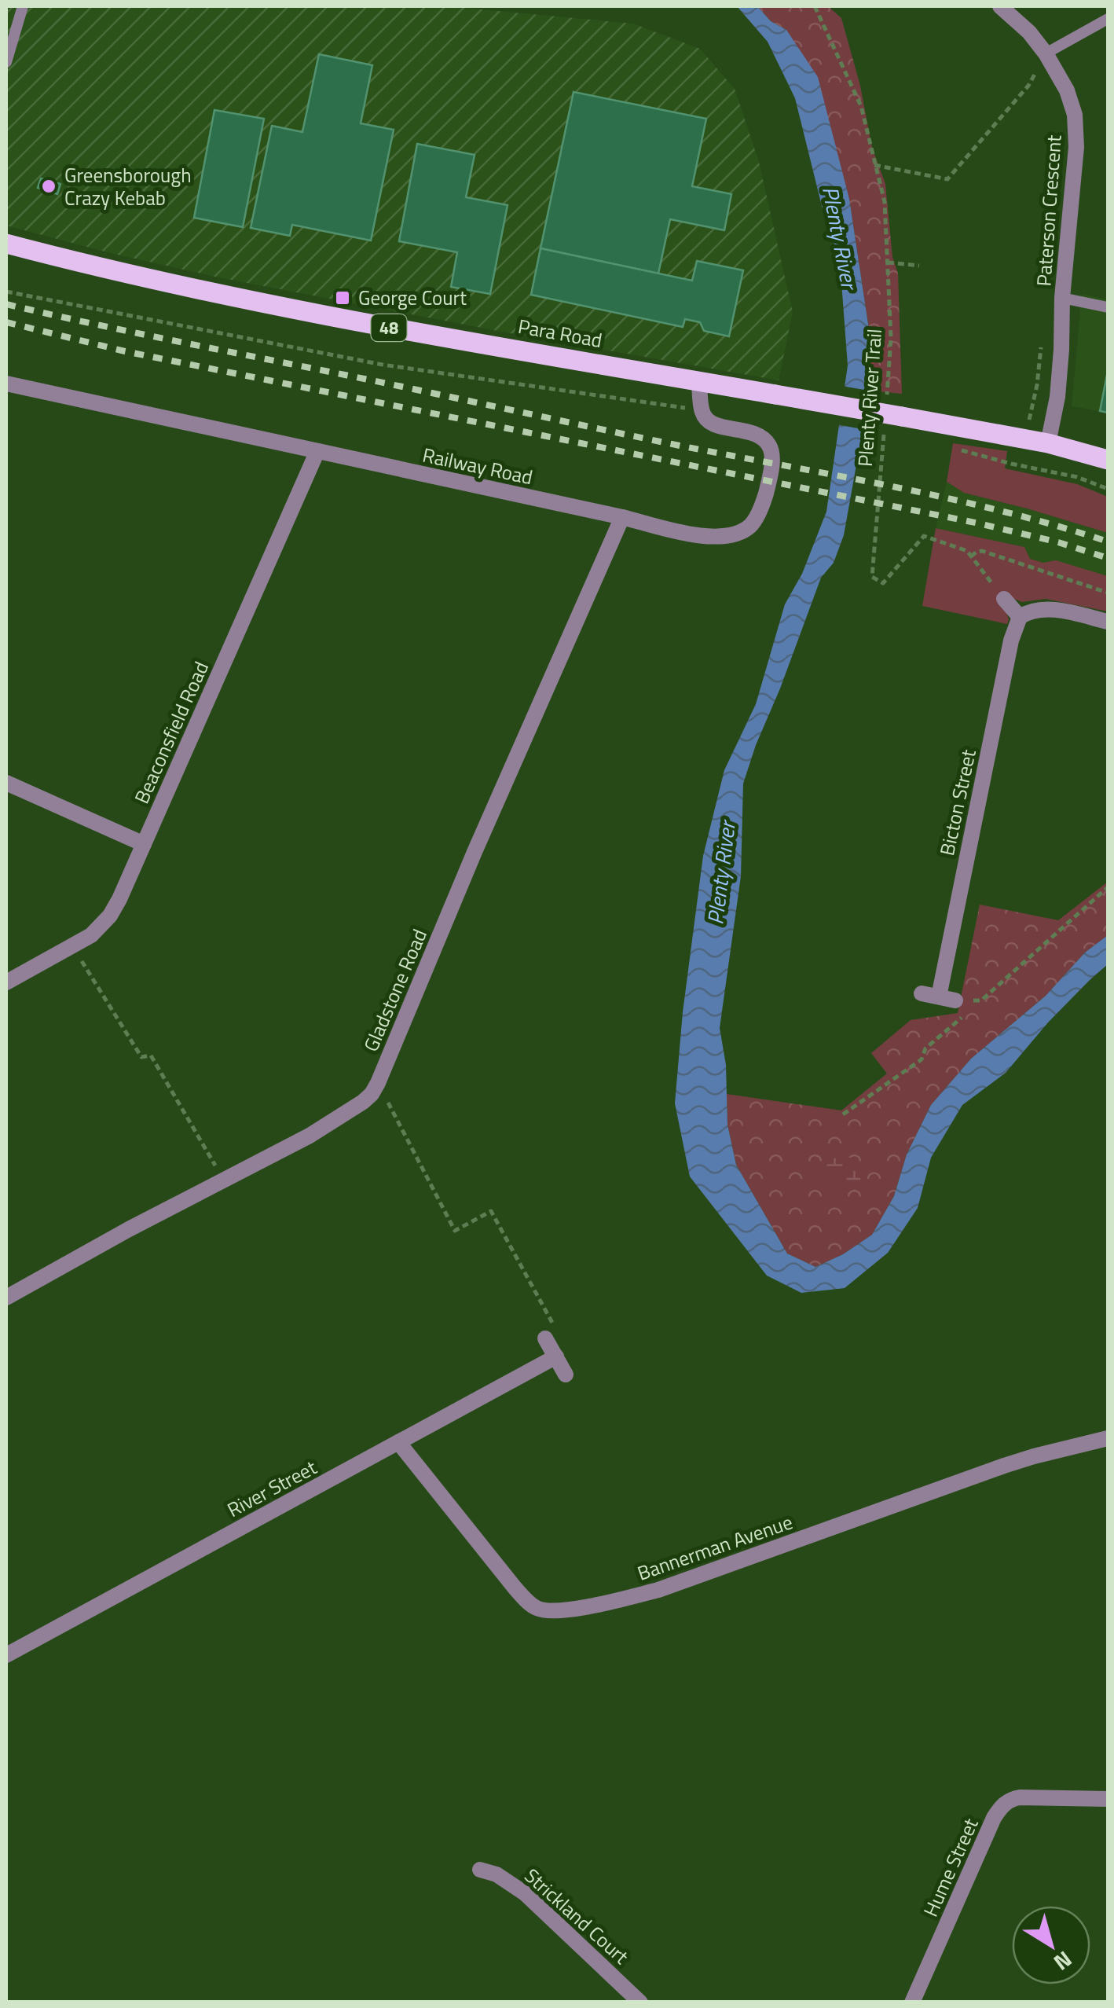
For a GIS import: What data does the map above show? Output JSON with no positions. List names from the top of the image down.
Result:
{
  "streets": {
    "main road": ["48", "Para Road"],
    "street": [
      "Paterson Crescent",
      "Railway Road",
      "Beaconsfield Road",
      "Bicton Street",
      "Gladstone Road",
      "River Street",
      "Bannerman Avenue",
      "Hume Street",
      "Strickland Court"
    ],
    "path": ["Plenty River Trail"]
  },
  "crossings": [
    ["Paterson Crescent", "Para Road"],
    ["Railway Road", "Beaconsfield Road"],
    ["Railway Road", "Gladstone Road"],
    ["River Street", "Bannerman Avenue"]
  ],
  "water": ["Plenty River"],
  "places": {
    "other": ["Greensborough Crazy Kebab"],
    "transit": ["George Court"]
  },
  "north": "bottom right"
}
